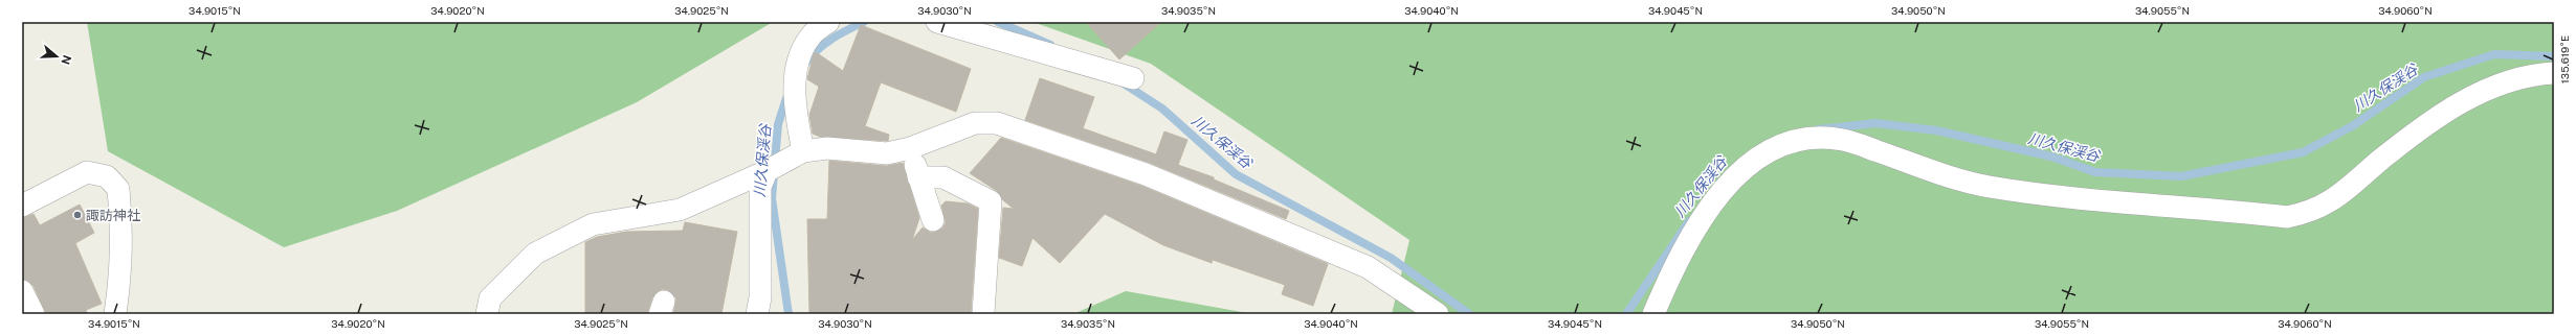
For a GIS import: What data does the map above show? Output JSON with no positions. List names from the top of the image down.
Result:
{
  "water": ["川久保渓谷"],
  "places": ["諏訪神社"],
  "north": "right",
  "coordinates": [
    "34.9015°N",
    "34.9020°N",
    "34.9025°N",
    "34.9030°N",
    "34.9035°N",
    "34.9040°N",
    "34.9045°N",
    "34.9050°N",
    "34.9055°N",
    "34.9060°N",
    "135.619°E"
  ]
}
